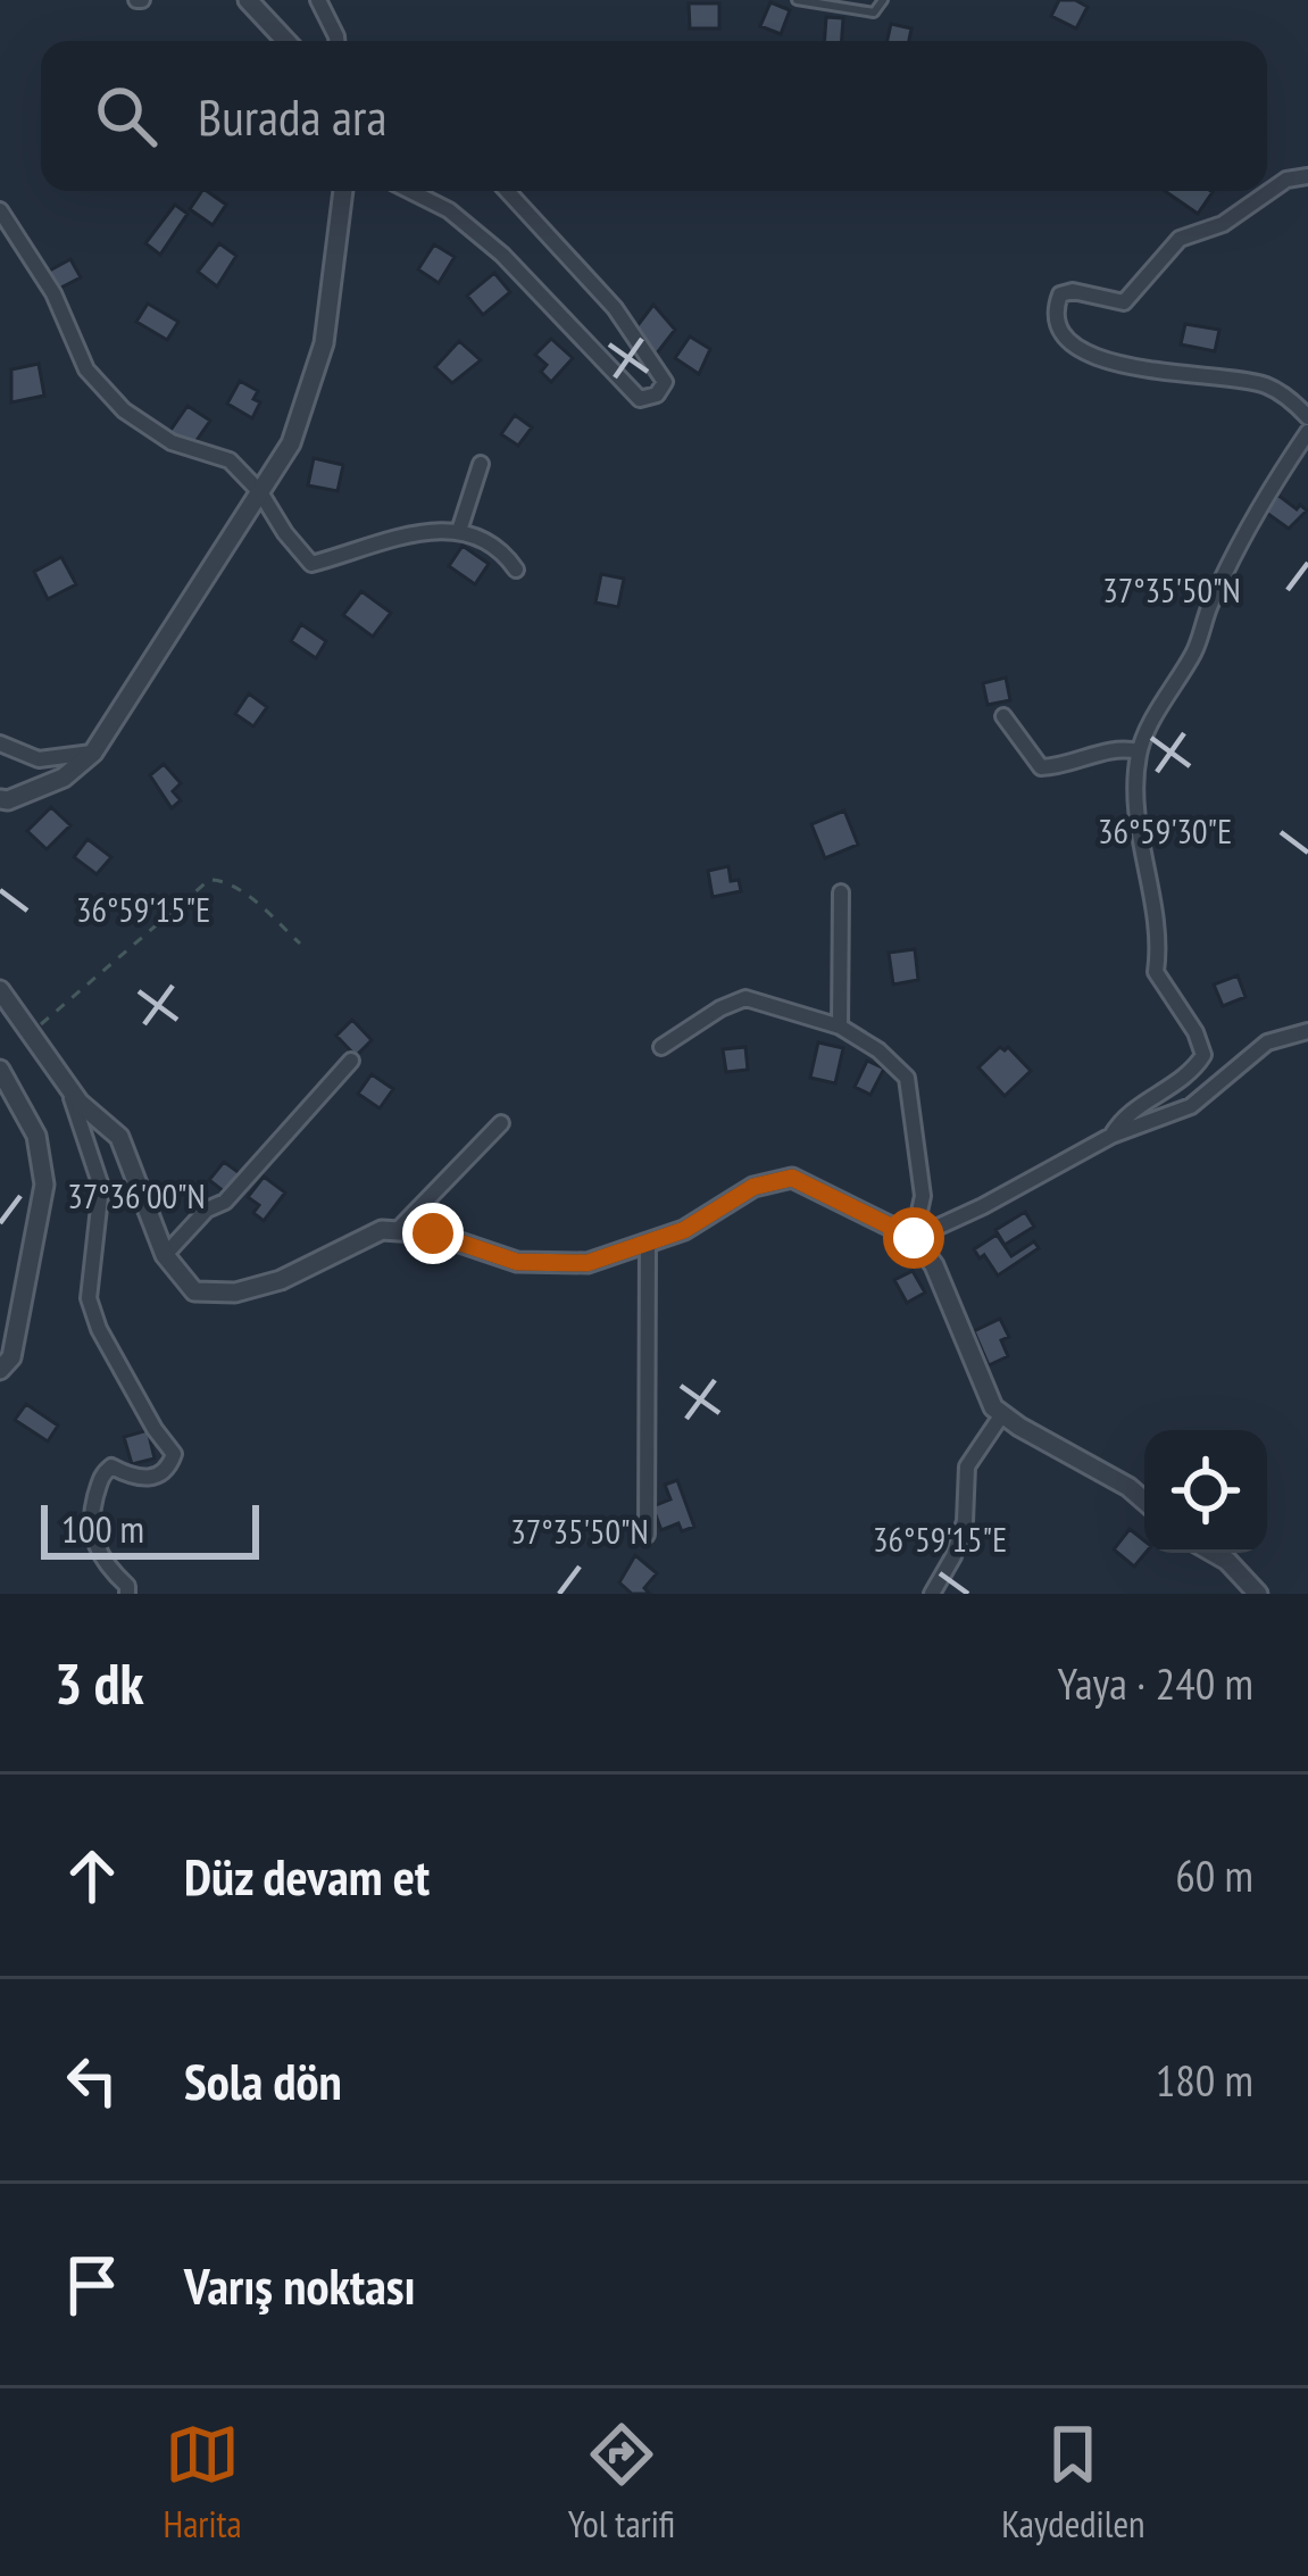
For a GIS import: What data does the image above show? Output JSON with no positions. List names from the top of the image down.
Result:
{
  "scale_bar": "100 m",
  "page": {
    "search": "Burada ara",
    "scale": "100 m",
    "heading": ["3 dk", "Yaya · 240 m"],
    "list": [
      ["Düz devam et", "60 m"],
      ["Sola dön", "180 m"],
      "Varış noktası"
    ],
    "nav": ["Harita", "Yol tarifi", "Kaydedilen"]
  },
  "coordinates": [
    "37°35'50\"N",
    "36°59'30\"E",
    "36°59'15\"E",
    "37°36'00\"N"
  ]
}
